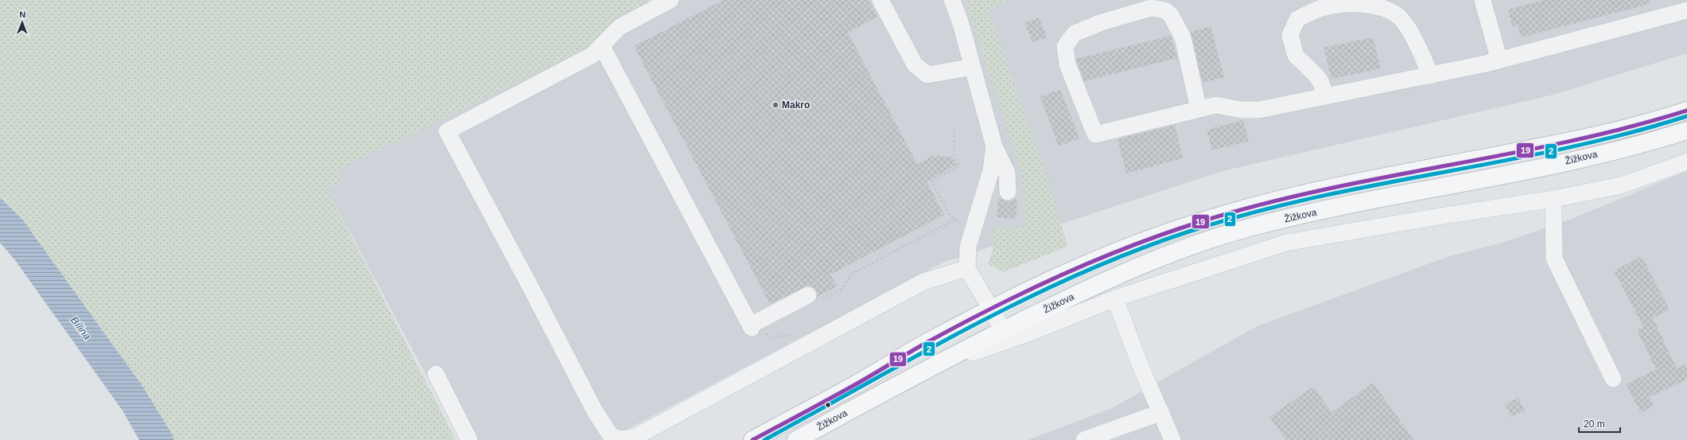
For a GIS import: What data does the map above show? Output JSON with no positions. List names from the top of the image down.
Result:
{
  "streets": {
    "main road": ["Žižkova"]
  },
  "water": ["Bílina"],
  "places": ["Makro"],
  "lines": ["transit line 19", "transit line 2"],
  "scale_bar": "20 m",
  "north": "top"
}
